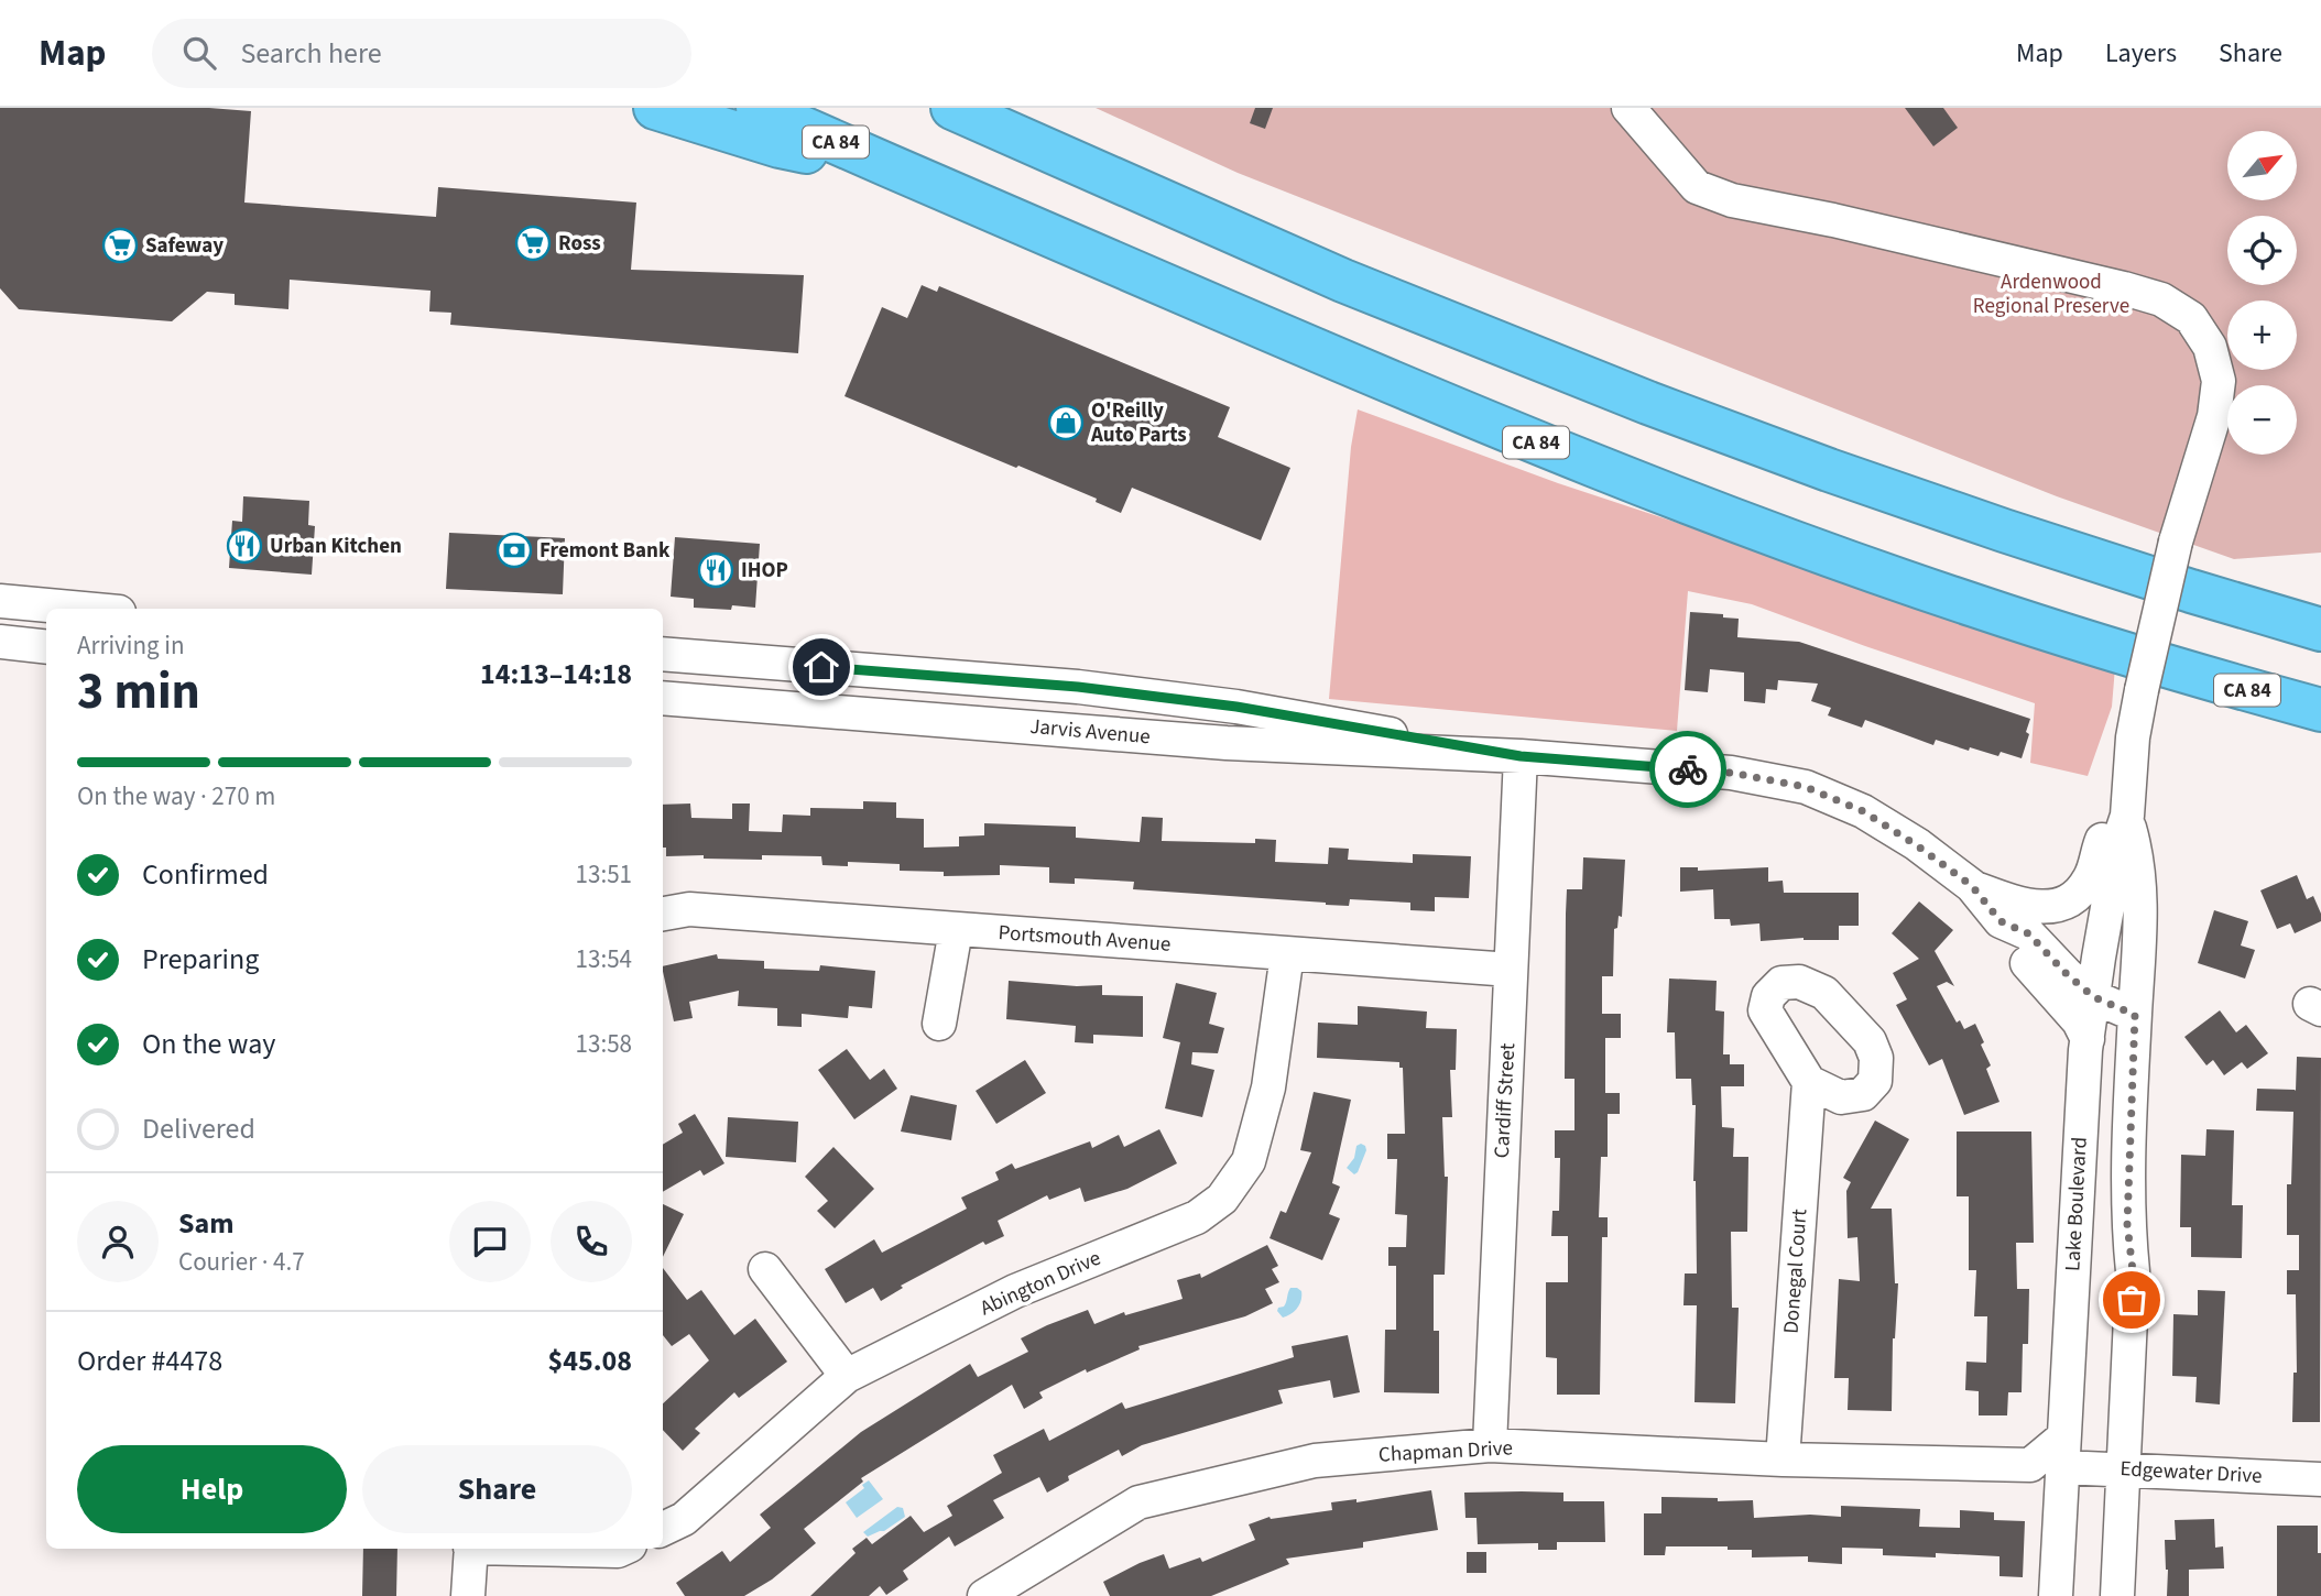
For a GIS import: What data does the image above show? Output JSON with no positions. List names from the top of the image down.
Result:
{
  "streets": {
    "highway": ["CA 84"],
    "street": [
      "Jarvis Avenue",
      "Portsmouth Avenue",
      "Cardiff Street",
      "Lake Boulevard",
      "Donegal Court",
      "Abington Drive",
      "Chapman Drive",
      "Edgewater Drive"
    ]
  },
  "crossings": [
    ["Jarvis Avenue", "Cardiff Street"],
    ["Jarvis Avenue", "Lake Boulevard"],
    ["Portsmouth Avenue", "Cardiff Street"],
    ["Portsmouth Avenue", "Abington Drive"],
    ["Cardiff Street", "Chapman Drive"],
    ["Lake Boulevard", "Chapman Drive"],
    ["Lake Boulevard", "Edgewater Drive"],
    ["Donegal Court", "Chapman Drive"],
    ["Chapman Drive", "Edgewater Drive"]
  ],
  "parks": ["Ardenwood Regional Preserve"],
  "places": {
    "supermarket": ["Ross", "Safeway"],
    "shop": ["O'Reilly Auto Parts"],
    "restaurant": ["Urban Kitchen", "IHOP"],
    "bank": ["Fremont Bank"]
  },
  "north": "top right",
  "page": {
    "header": "Map",
    "search": "Search here",
    "nav": ["Map", "Layers", "Share"],
    "map_buttons": ["+", "−"],
    "heading": ["3 min", "Arriving in", "14:13–14:18"],
    "panel": [
      "Sam",
      "Courier · 4.7",
      "Order #4478",
      "$45.08"
    ],
    "bar": "On the way · 270 m",
    "list": [
      ["Confirmed", "13:51"],
      ["Preparing", "13:54"],
      ["On the way", "13:58"],
      "Delivered"
    ],
    "buttons": ["Help", "Share"]
  }
}
